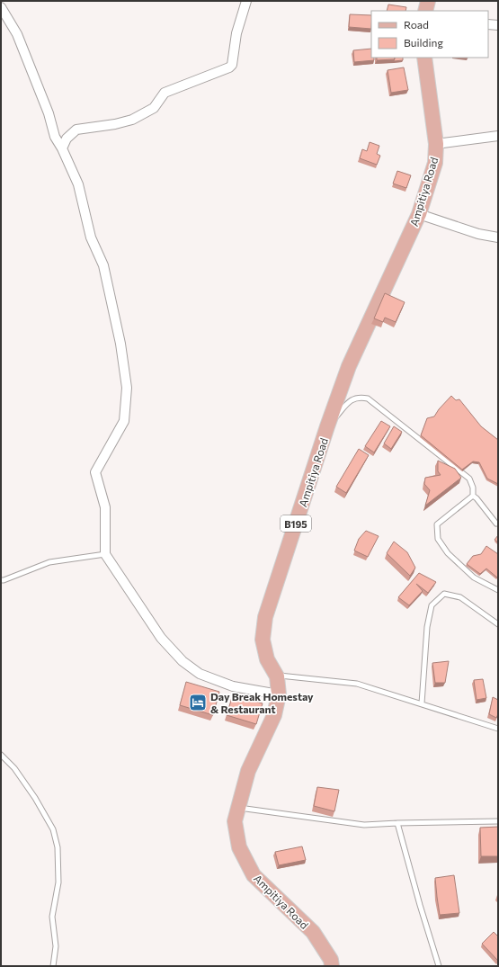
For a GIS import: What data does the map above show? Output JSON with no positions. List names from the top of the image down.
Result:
{
  "streets": {
    "main road": ["Ampitiya Road", "B195"]
  },
  "places": {
    "hotel": ["Day Break Homestay & Restaurant"]
  },
  "legend": ["Road", "Building"]
}
